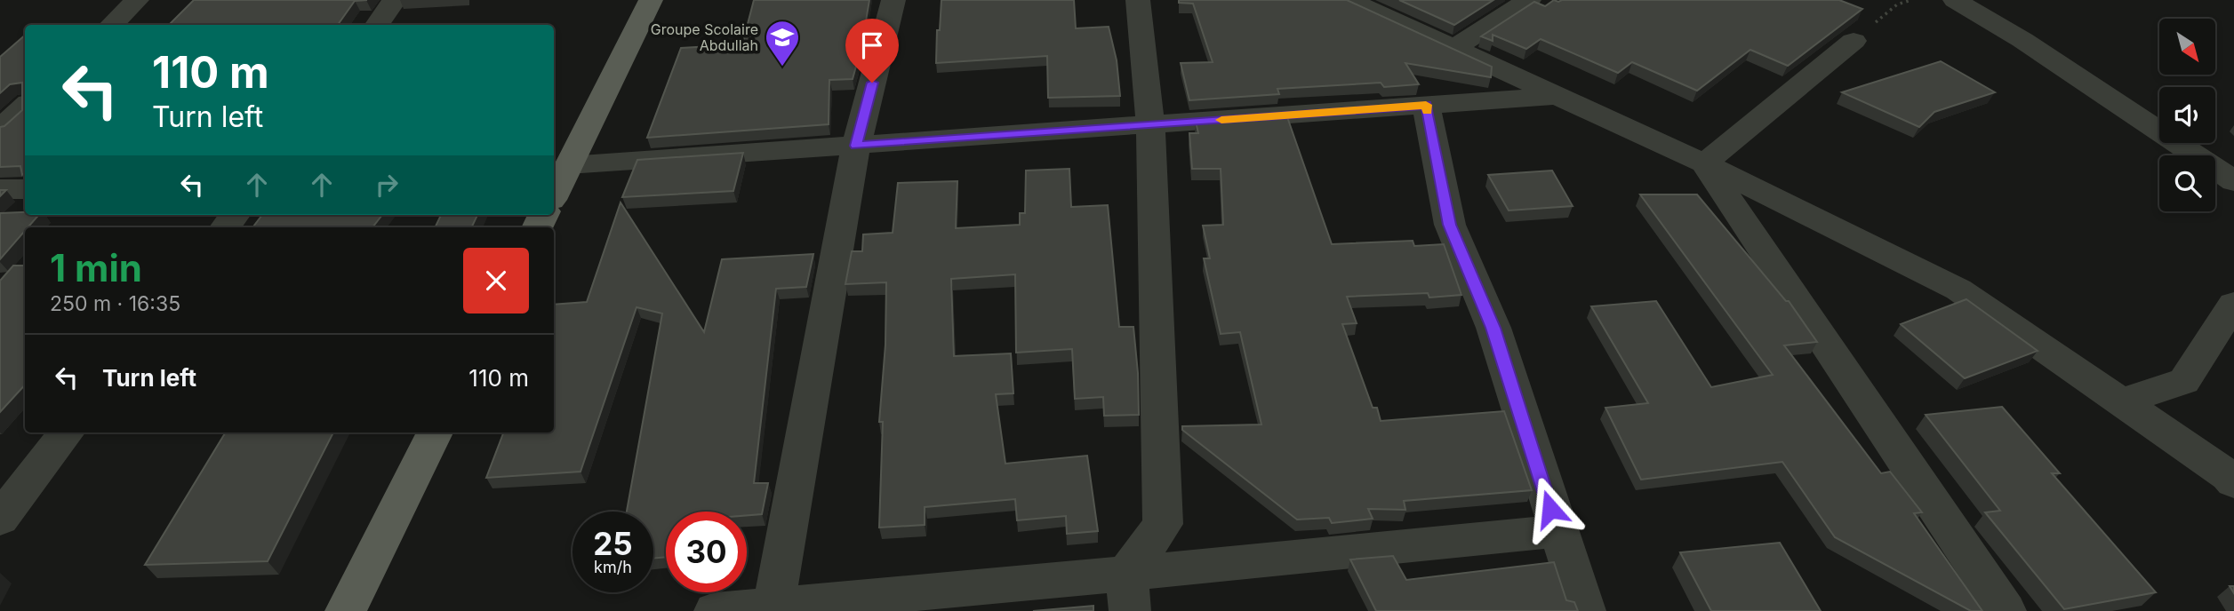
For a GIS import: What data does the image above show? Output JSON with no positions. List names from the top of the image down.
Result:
{
  "places": {
    "school or university": ["Groupe Scolaire Abdullah"]
  },
  "north": "bottom right",
  "page": {
    "turn": ["110 m", "Turn left"],
    "heading": ["1 min", "250 m · 16:35"],
    "list": [
      {
        "name": "Turn left",
        "value": "110 m"
      }
    ],
    "speed": "25 km/h",
    "limit": "30"
  }
}
